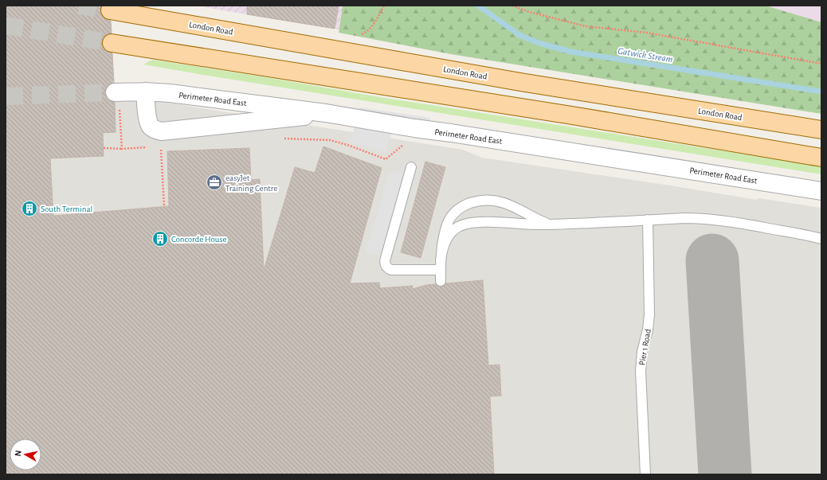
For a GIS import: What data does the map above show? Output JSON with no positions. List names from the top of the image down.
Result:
{
  "streets": {
    "main road": ["London Road"],
    "street": ["Perimeter Road East"],
    "lane": ["Pier 1 Road"]
  },
  "water": ["Gatwick Stream"],
  "places": {
    "office": ["easyJet Training Centre"],
    "building": ["South Terminal", "Concorde House"]
  },
  "north": "left"
}
